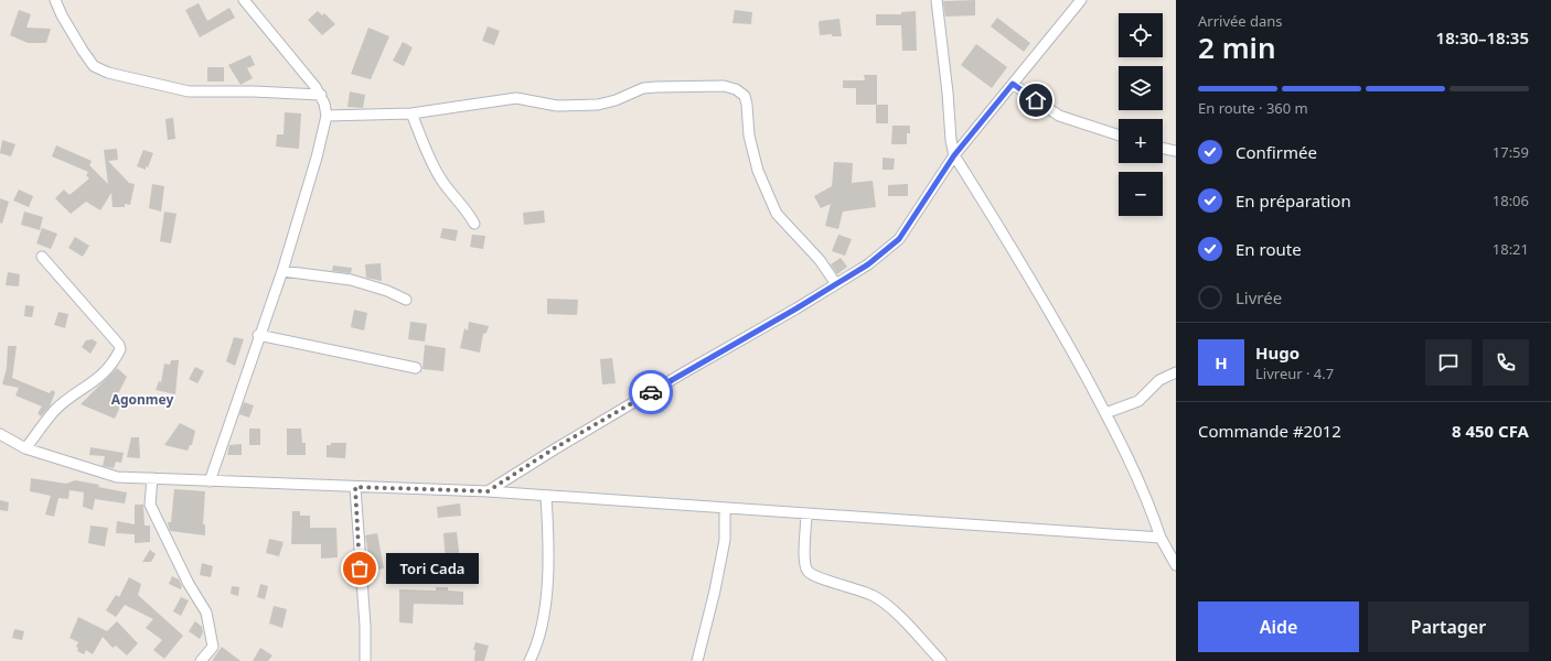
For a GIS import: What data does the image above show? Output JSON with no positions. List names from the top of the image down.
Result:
{
  "districts": ["Agonmey"],
  "places": ["Tori Cada"],
  "page": {
    "heading": ["2 min", "Arrivée dans", "18:30–18:35"],
    "panel": [
      "Hugo",
      "Livreur · 4.7",
      "Commande #2012",
      "8 450 CFA"
    ],
    "map_buttons": ["+", "−"],
    "bar": "En route · 360 m",
    "list": [
      ["Confirmée", "17:59"],
      ["En préparation", "18:06"],
      ["En route", "18:21"],
      "Livrée"
    ],
    "round": "H",
    "bubble": "Tori Cada",
    "buttons": ["Aide", "Partager"]
  }
}
